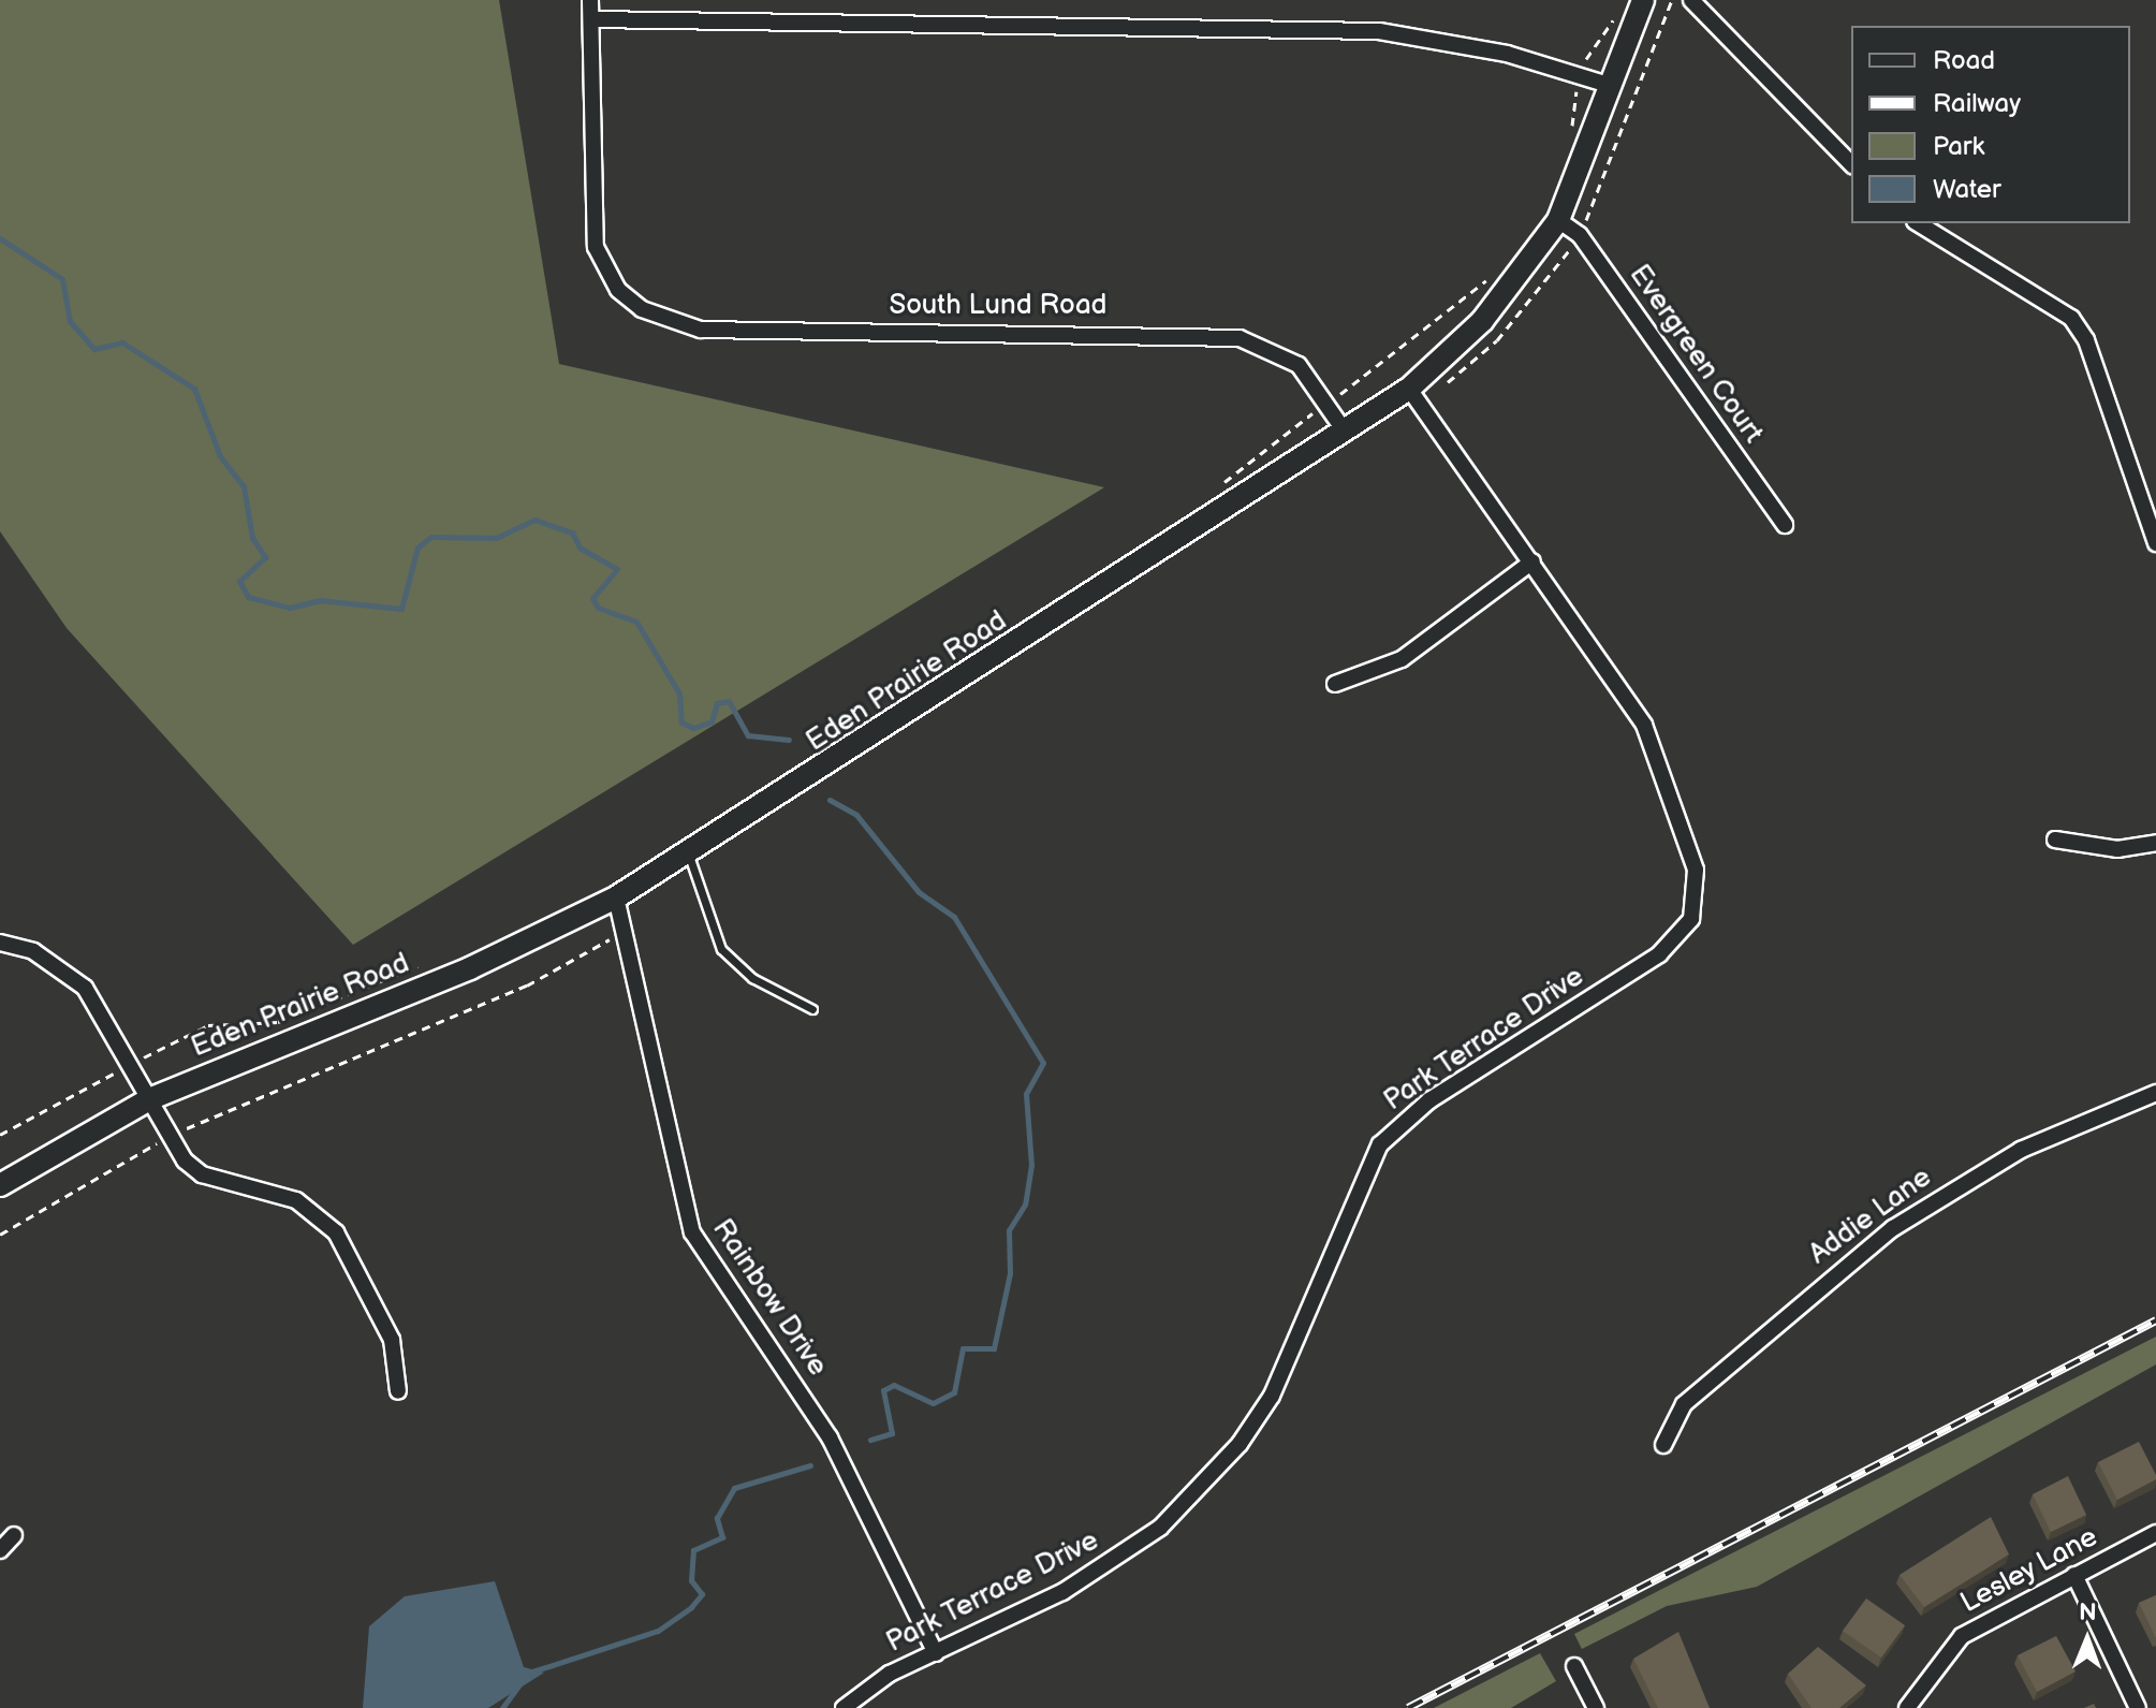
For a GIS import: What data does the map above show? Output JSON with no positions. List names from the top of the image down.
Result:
{
  "streets": {
    "main road": ["Eden Prairie Road"],
    "street": [
      "South Lund Road",
      "Evergreen Court",
      "Park Terrace Drive",
      "Addie Lane",
      "Rainbow Drive",
      "Lesley Lane"
    ]
  },
  "crossings": [
    ["South Lund Road", "Eden Prairie Road"],
    ["Evergreen Court", "Eden Prairie Road"],
    ["Eden Prairie Road", "Park Terrace Drive"],
    ["Eden Prairie Road", "Rainbow Drive"],
    ["Park Terrace Drive", "Rainbow Drive"]
  ],
  "legend": [
    "Road",
    "Railway",
    "Park",
    "Water"
  ],
  "north": "top"
}
